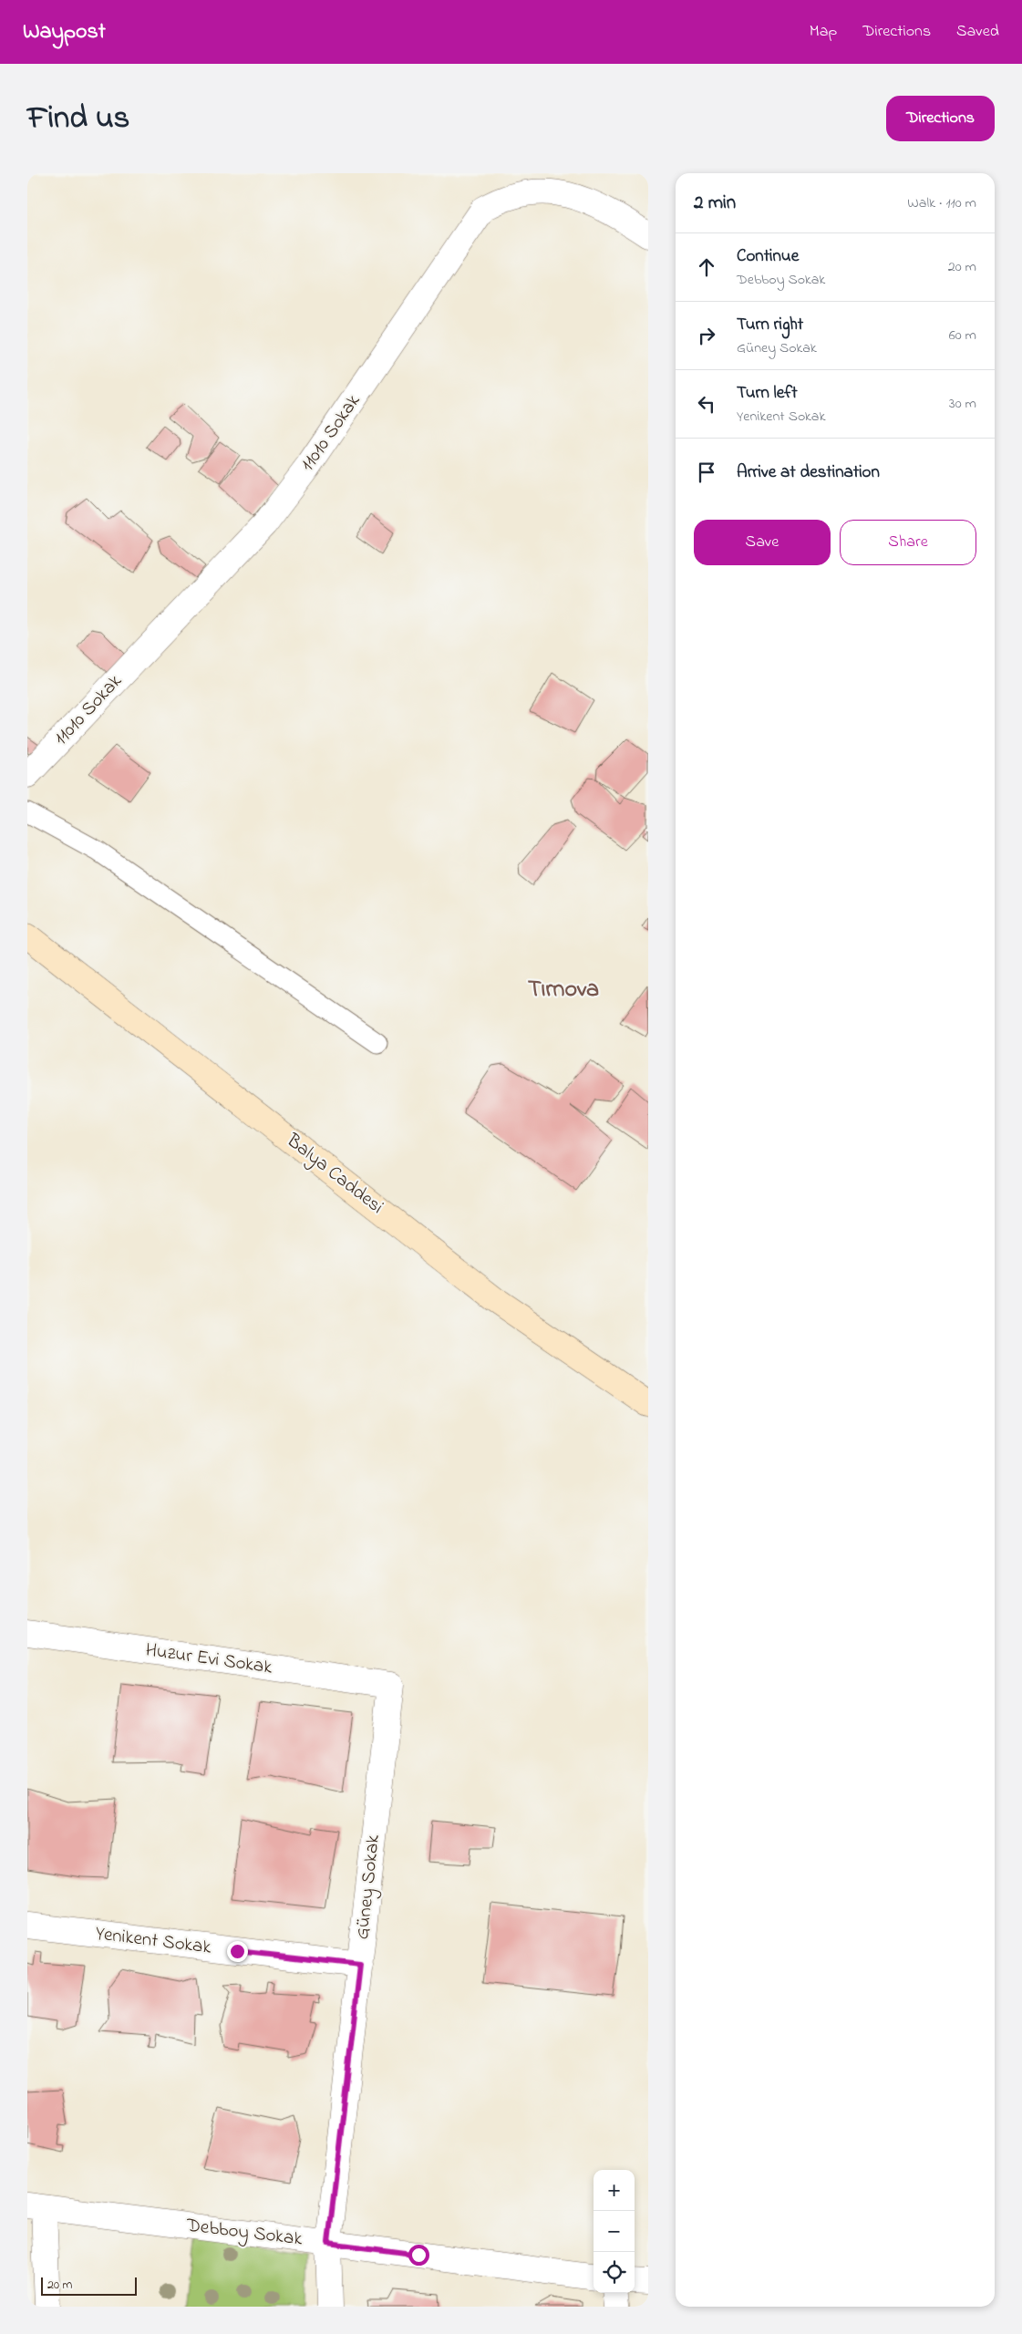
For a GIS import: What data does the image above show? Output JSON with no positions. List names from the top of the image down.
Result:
{
  "streets": {
    "main road": ["Balya Caddesi"],
    "street": [
      "11010 Sokak",
      "Huzur Evi Sokak",
      "Güney Sokak",
      "Yenikent Sokak",
      "Debboy Sokak"
    ]
  },
  "crossings": [
    ["Huzur Evi Sokak", "Güney Sokak"],
    ["Güney Sokak", "Yenikent Sokak"],
    ["Güney Sokak", "Debboy Sokak"]
  ],
  "districts": ["Tırnova"],
  "scale_bar": "20 m",
  "page": {
    "header": "Waypost",
    "nav": ["Map", "Directions", "Saved"],
    "title": "Find us",
    "buttons": [
      "Directions",
      ["Save", "Share"]
    ],
    "heading": ["2 min", "Walk · 110 m"],
    "list": [
      ["Continue", "Debboy Sokak", "20 m"],
      ["Turn right", "Güney Sokak", "60 m"],
      ["Turn left", "Yenikent Sokak", "30 m"],
      "Arrive at destination"
    ],
    "map_buttons": ["+", "−"],
    "scale": "20 m"
  }
}
